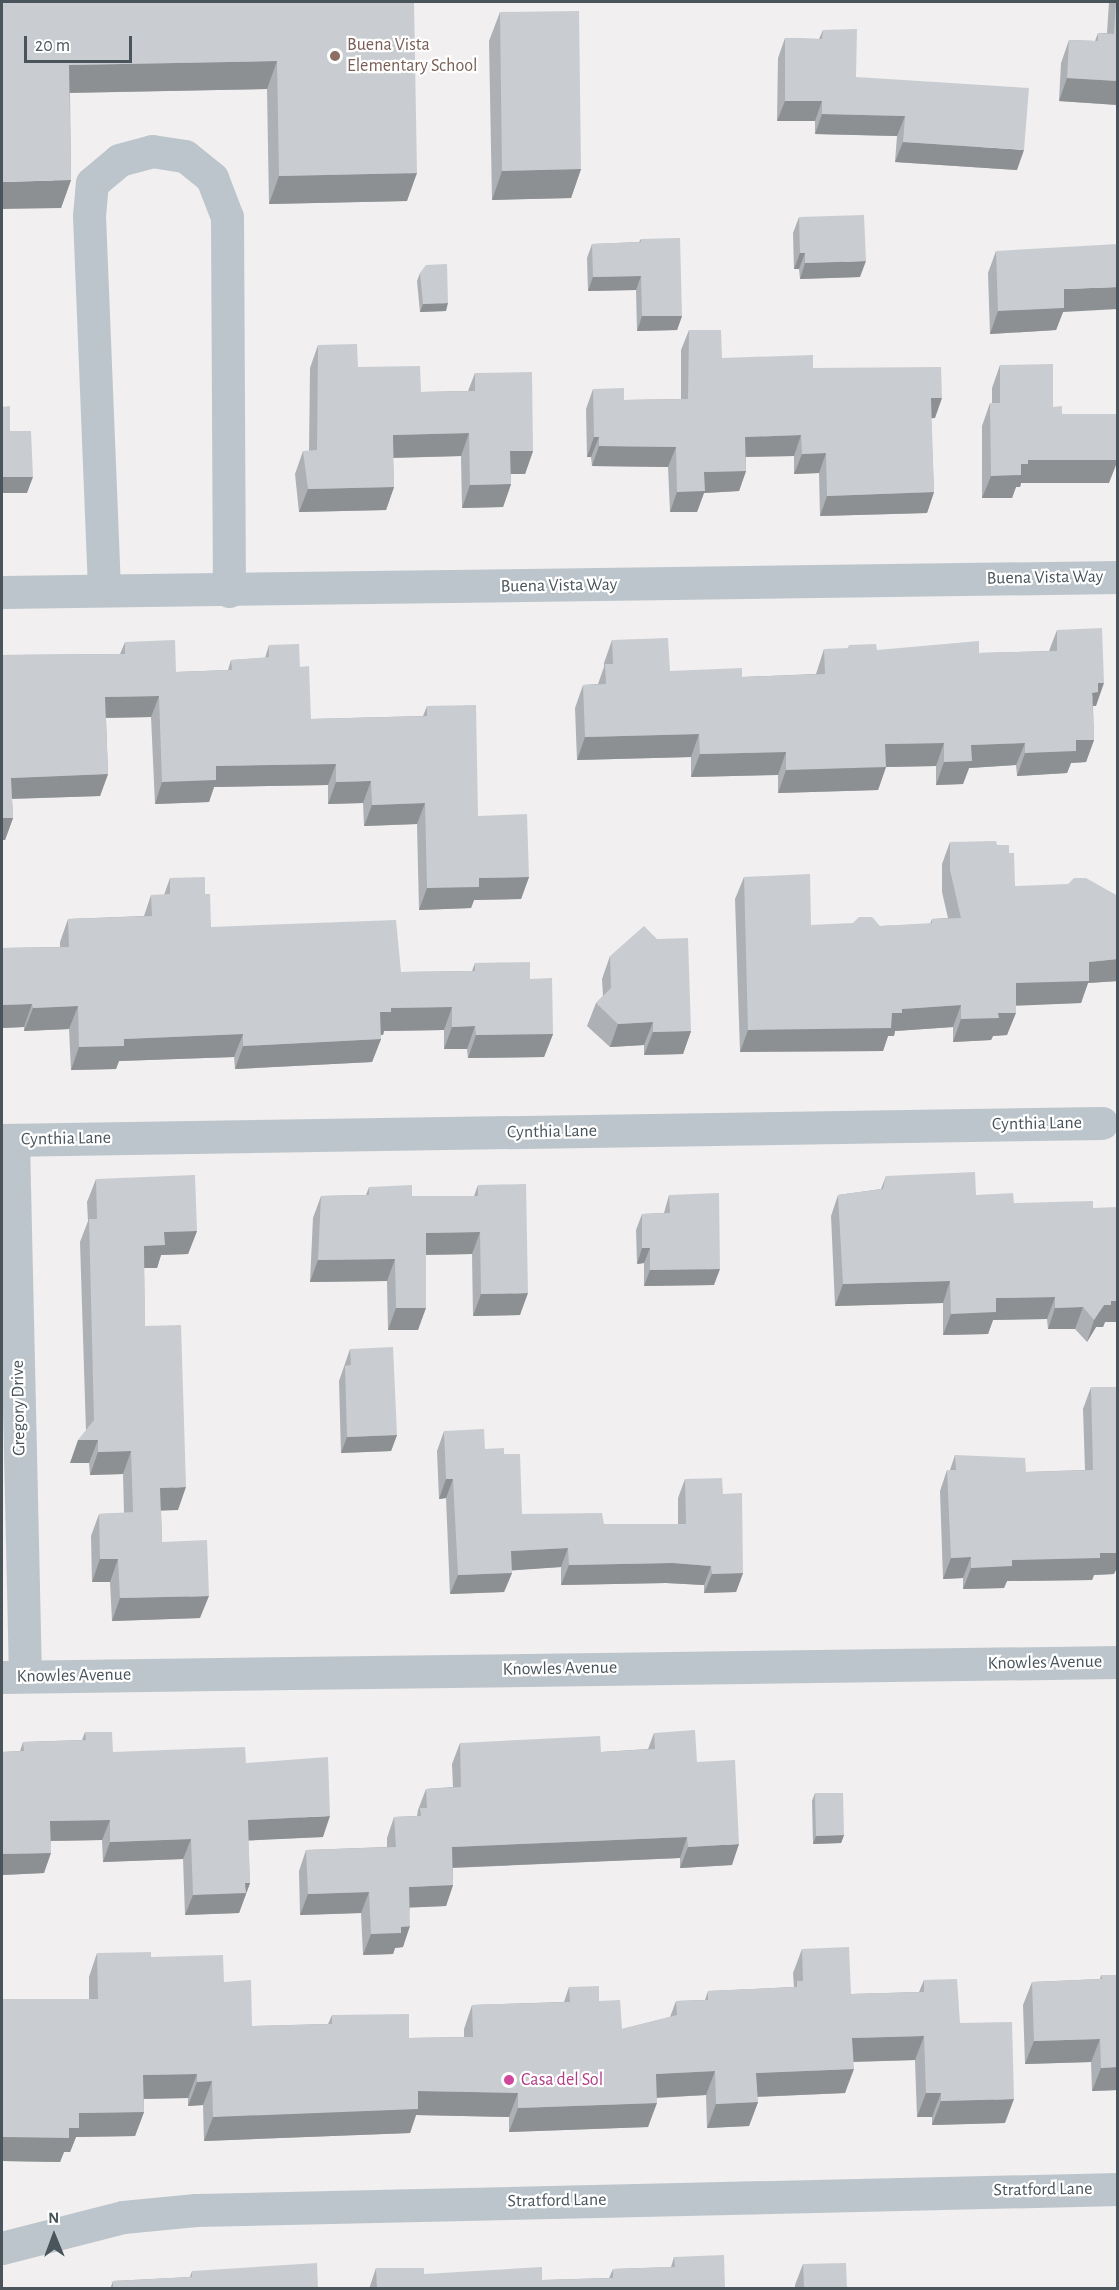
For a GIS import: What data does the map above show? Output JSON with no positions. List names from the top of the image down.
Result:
{
  "streets": {
    "street": [
      "Buena Vista Way",
      "Cynthia Lane",
      "Gregory Drive",
      "Knowles Avenue",
      "Stratford Lane"
    ]
  },
  "crossings": [
    ["Cynthia Lane", "Gregory Drive"],
    ["Gregory Drive", "Knowles Avenue"]
  ],
  "places": ["Buena Vista Elementary School", "Casa del Sol"],
  "scale_bar": "20 m",
  "north": "top"
}
